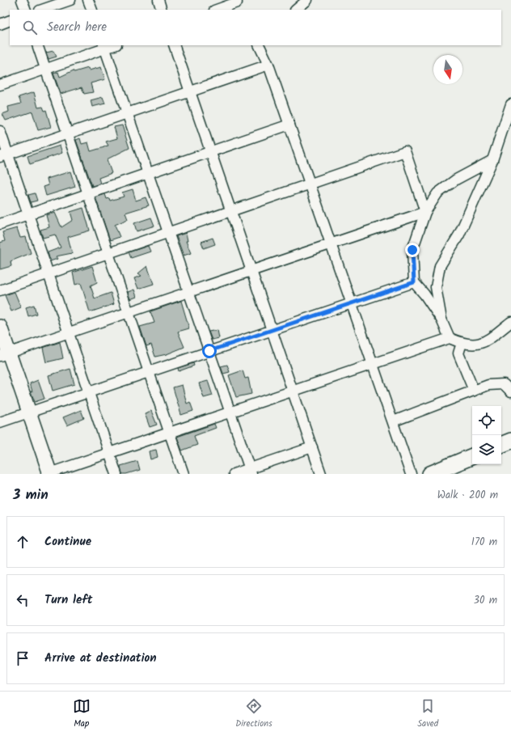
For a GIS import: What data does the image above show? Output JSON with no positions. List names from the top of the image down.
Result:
{
  "north": "bottom",
  "page": {
    "search": "Search here",
    "heading": ["3 min", "Walk · 200 m"],
    "list": [
      ["Continue", "170 m"],
      ["Turn left", "30 m"],
      "Arrive at destination"
    ],
    "nav": ["Map", "Directions", "Saved"]
  }
}
